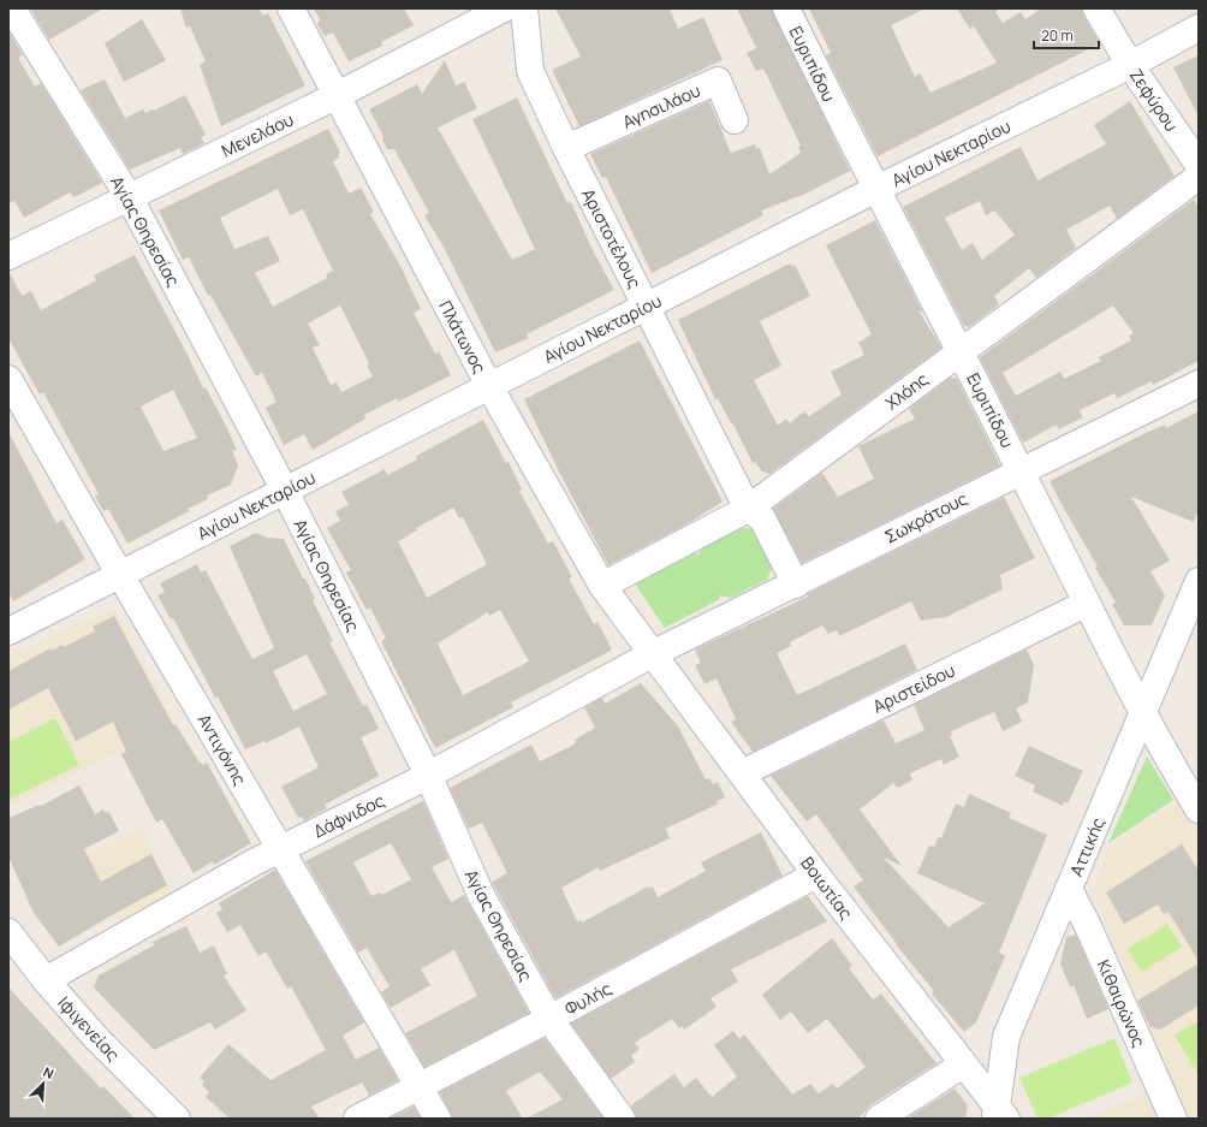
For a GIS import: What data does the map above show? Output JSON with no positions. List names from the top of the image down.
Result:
{
  "streets": {
    "street": [
      "Ευριπίδου",
      "Ζεφύρου",
      "Αγησιλάου",
      "Μενελάου",
      "Αγίου Νεκταρίου",
      "Αγίας Θηρεσίας",
      "Αριστοτέλους",
      "Πλάτωνος",
      "Χλόης",
      "Σωκράτους",
      "Αριστείδου",
      "Αντιγόνης",
      "Δάφνιδος",
      "Αττικής",
      "Βοιωτίας",
      "Φυλής",
      "Κιθαιρώνος",
      "Ιφιγενείας"
    ]
  },
  "crossings": [
    ["Ευριπίδου", "Αγίου Νεκταρίου"],
    ["Ευριπίδου", "Χλόης"],
    ["Ευριπίδου", "Σωκράτους"],
    ["Ευριπίδου", "Αριστείδου"],
    ["Ευριπίδου", "Αττικής"],
    ["Ζεφύρου", "Αγίου Νεκταρίου"],
    ["Αγησιλάου", "Αριστοτέλους"],
    ["Μενελάου", "Αγίας Θηρεσίας"],
    ["Μενελάου", "Πλάτωνος"],
    ["Αγίου Νεκταρίου", "Αγίας Θηρεσίας"],
    ["Αγίου Νεκταρίου", "Αριστοτέλους"],
    ["Αγίου Νεκταρίου", "Πλάτωνος"],
    ["Αγίου Νεκταρίου", "Αντιγόνης"],
    ["Αγίας Θηρεσίας", "Δάφνιδος"],
    ["Αγίας Θηρεσίας", "Φυλής"],
    ["Αριστοτέλους", "Χλόης"],
    ["Αριστοτέλους", "Σωκράτους"],
    ["Πλάτωνος", "Χλόης"],
    ["Πλάτωνος", "Σωκράτους"],
    ["Πλάτωνος", "Δάφνιδος"],
    ["Πλάτωνος", "Βοιωτίας"],
    ["Σωκράτους", "Δάφνιδος"],
    ["Σωκράτους", "Βοιωτίας"],
    ["Αριστείδου", "Βοιωτίας"],
    ["Αντιγόνης", "Δάφνιδος"],
    ["Αντιγόνης", "Φυλής"],
    ["Δάφνιδος", "Βοιωτίας"],
    ["Δάφνιδος", "Ιφιγενείας"],
    ["Αττικής", "Βοιωτίας"],
    ["Αττικής", "Κιθαιρώνος"],
    ["Βοιωτίας", "Φυλής"]
  ],
  "scale_bar": "20 m",
  "north": "top right"
}
